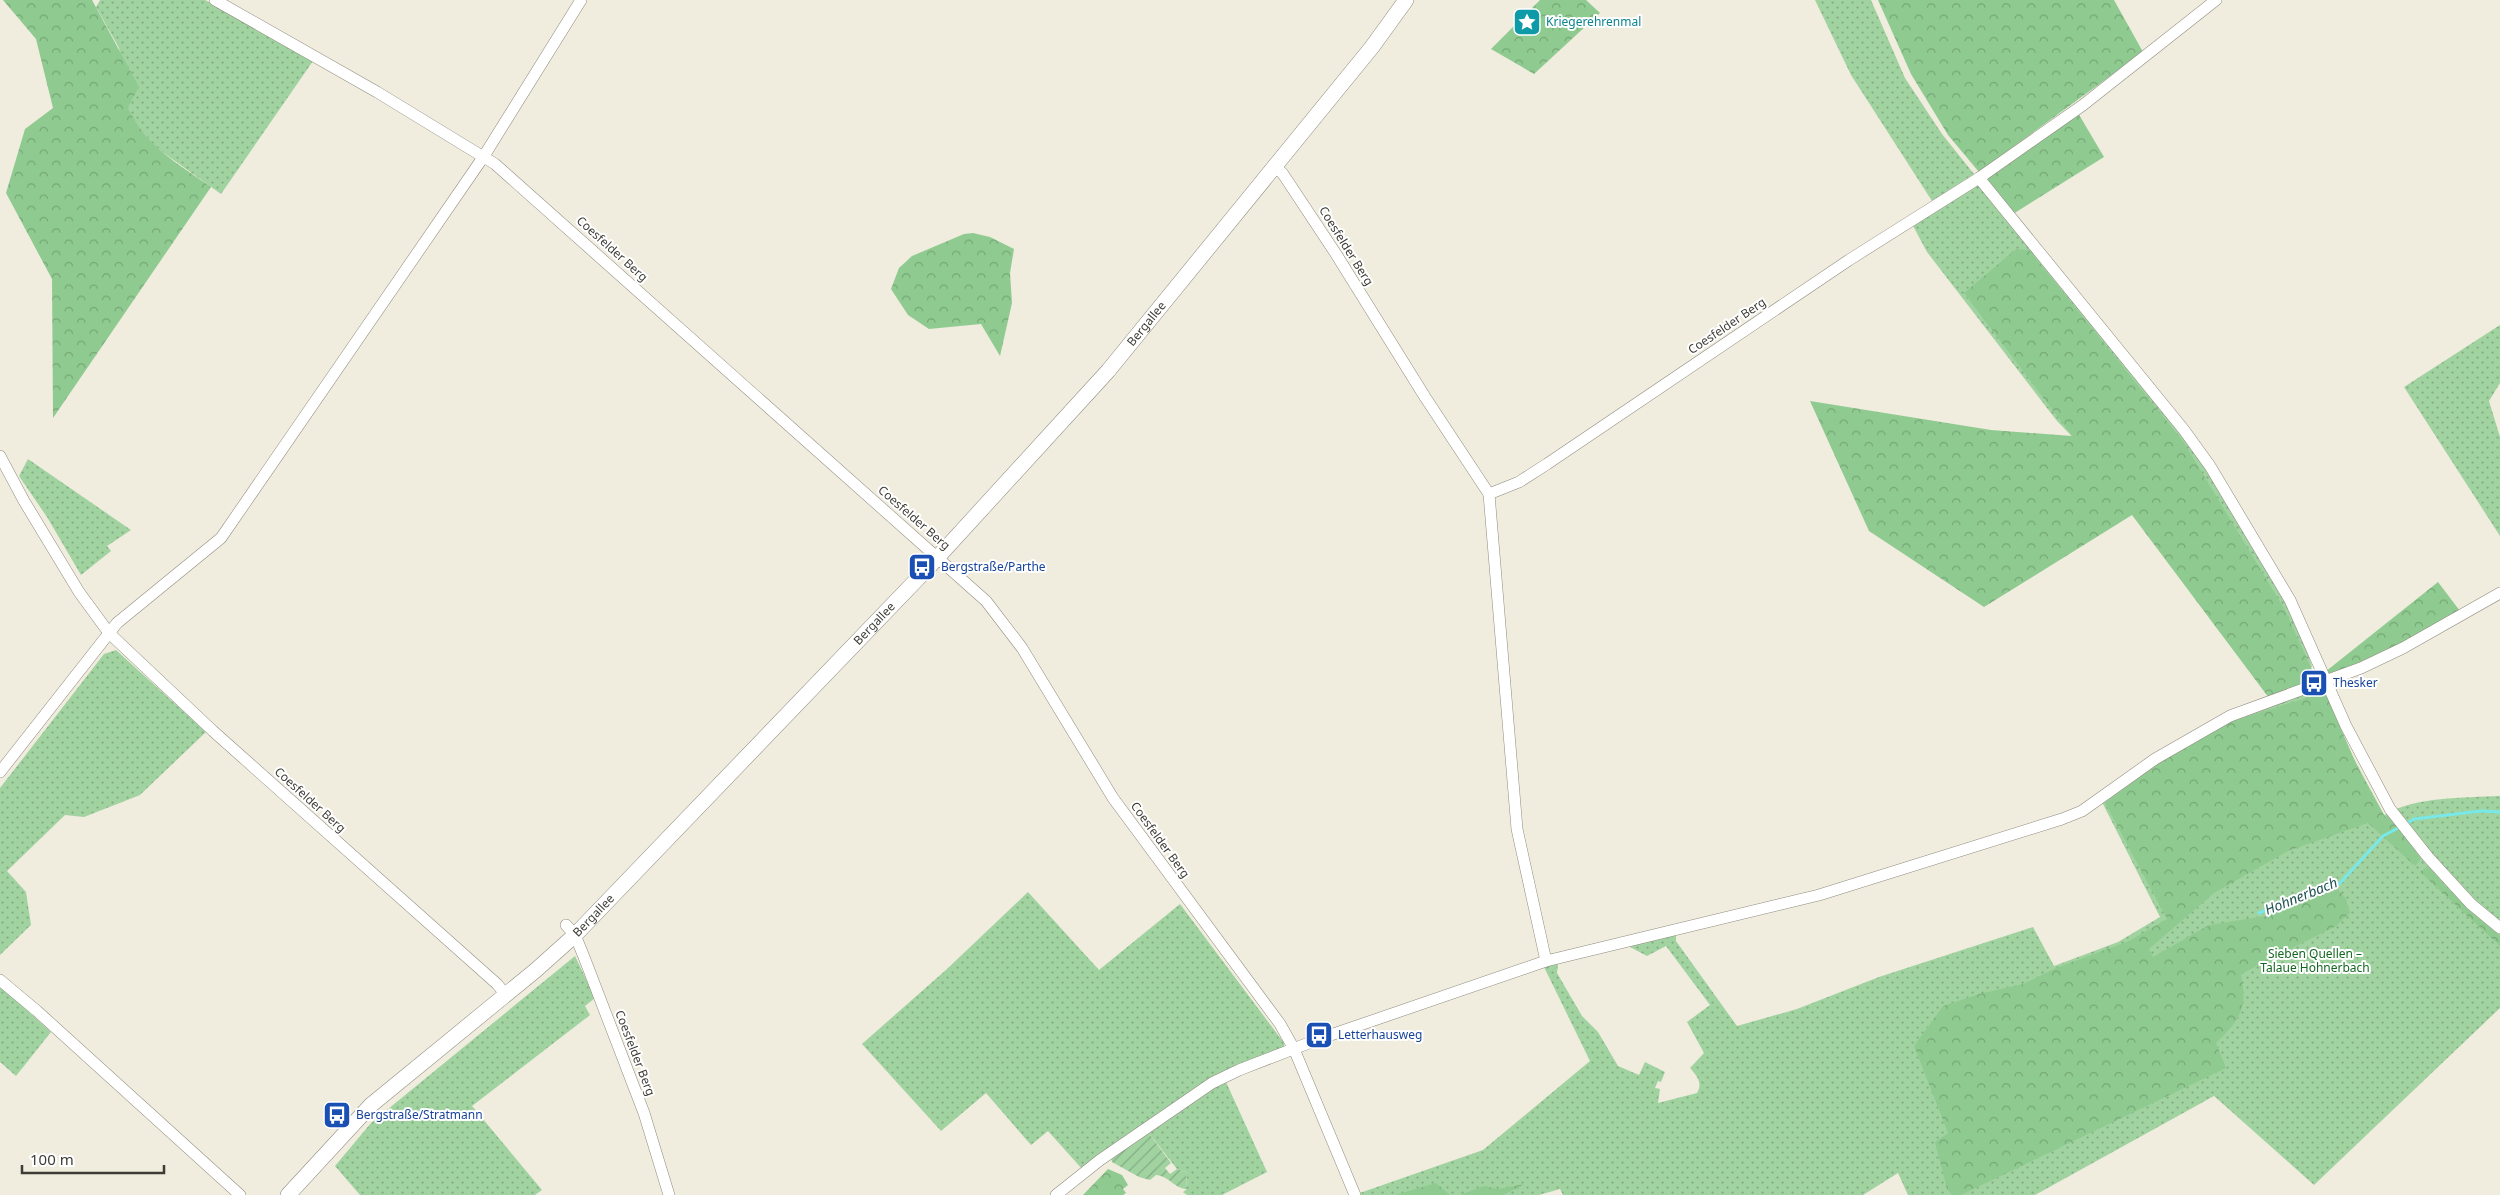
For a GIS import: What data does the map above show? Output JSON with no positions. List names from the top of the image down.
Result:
{
  "streets": {
    "street": ["Coesfelder Berg", "Bergallee"]
  },
  "crossings": [
    ["Coesfelder Berg", "Bergallee"]
  ],
  "water": ["Hohnerbach"],
  "parks": ["Sieben Quellen – Talaue Hohnerbach"],
  "places": {
    "place": ["Kriegerehrenmal"],
    "bus stop": [
      "Bergstraße/Parthe",
      "Thesker",
      "Letterhausweg",
      "Bergstraße/Stratmann"
    ]
  },
  "scale_bar": "100 m"
}
